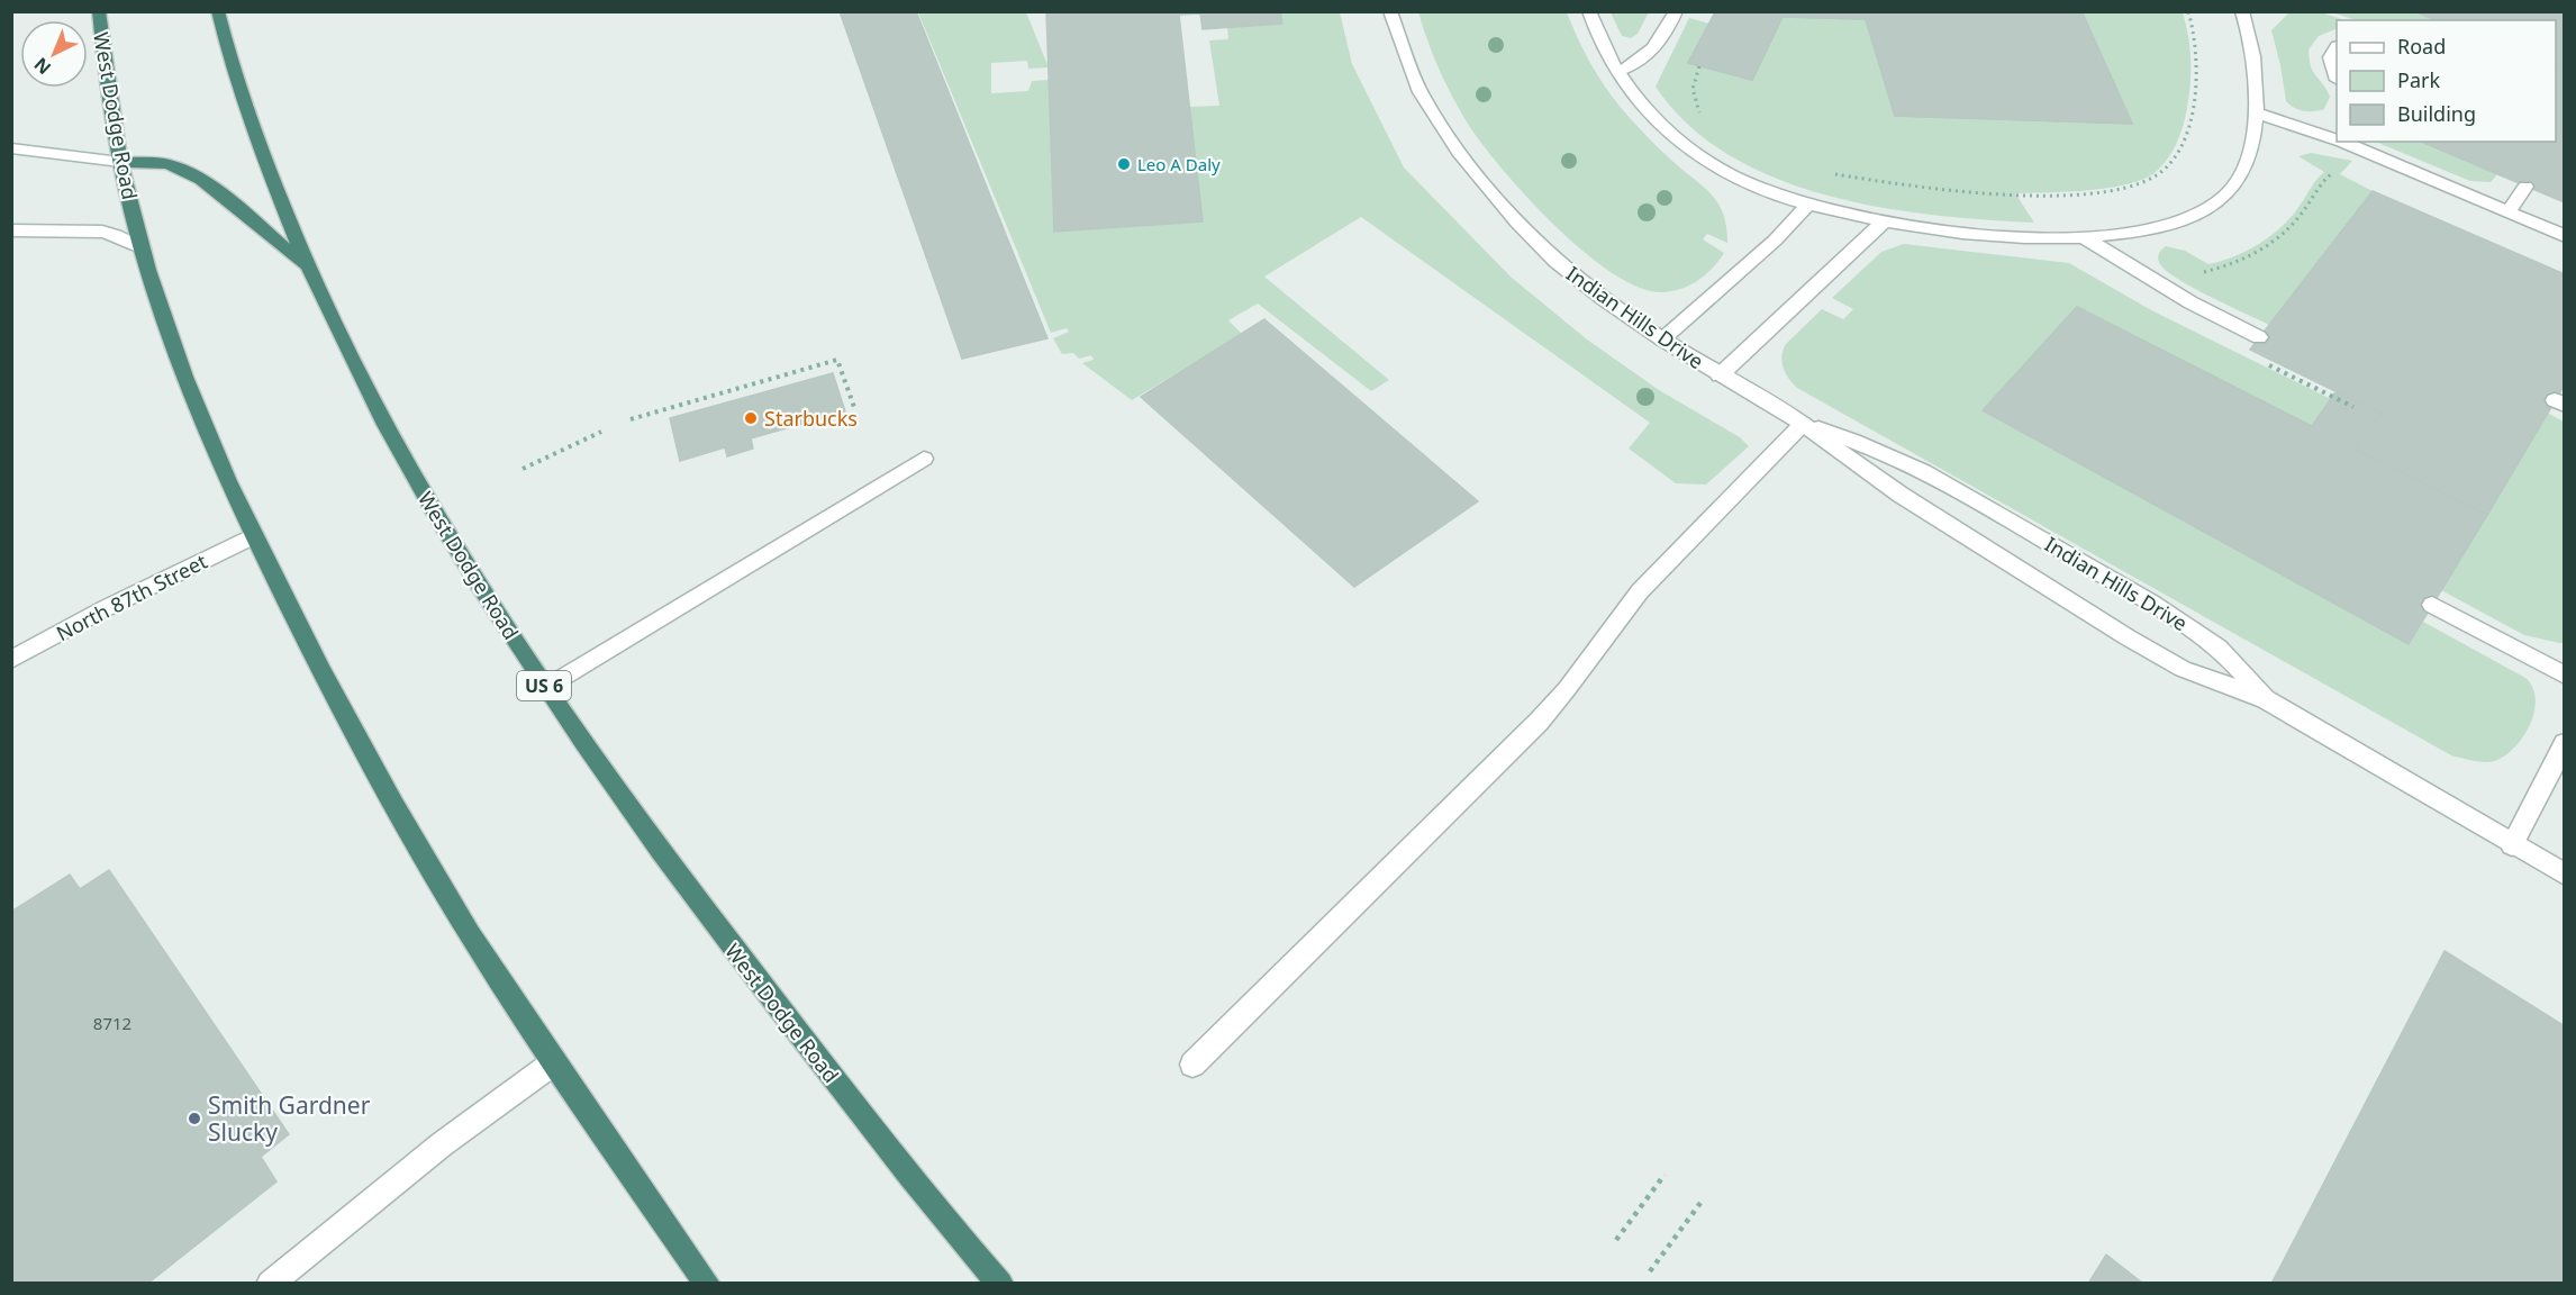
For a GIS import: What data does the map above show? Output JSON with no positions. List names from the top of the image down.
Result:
{
  "streets": {
    "highway": ["West Dodge Road", "US 6"],
    "street": ["Indian Hills Drive", "North 87th Street"]
  },
  "crossings": [
    ["West Dodge Road", "North 87th Street"]
  ],
  "places": ["Leo A Daly", "Starbucks", "Smith Gardner Slucky"],
  "house_numbers": ["8712"],
  "legend": ["Road", "Park", "Building"],
  "north": "bottom left"
}
